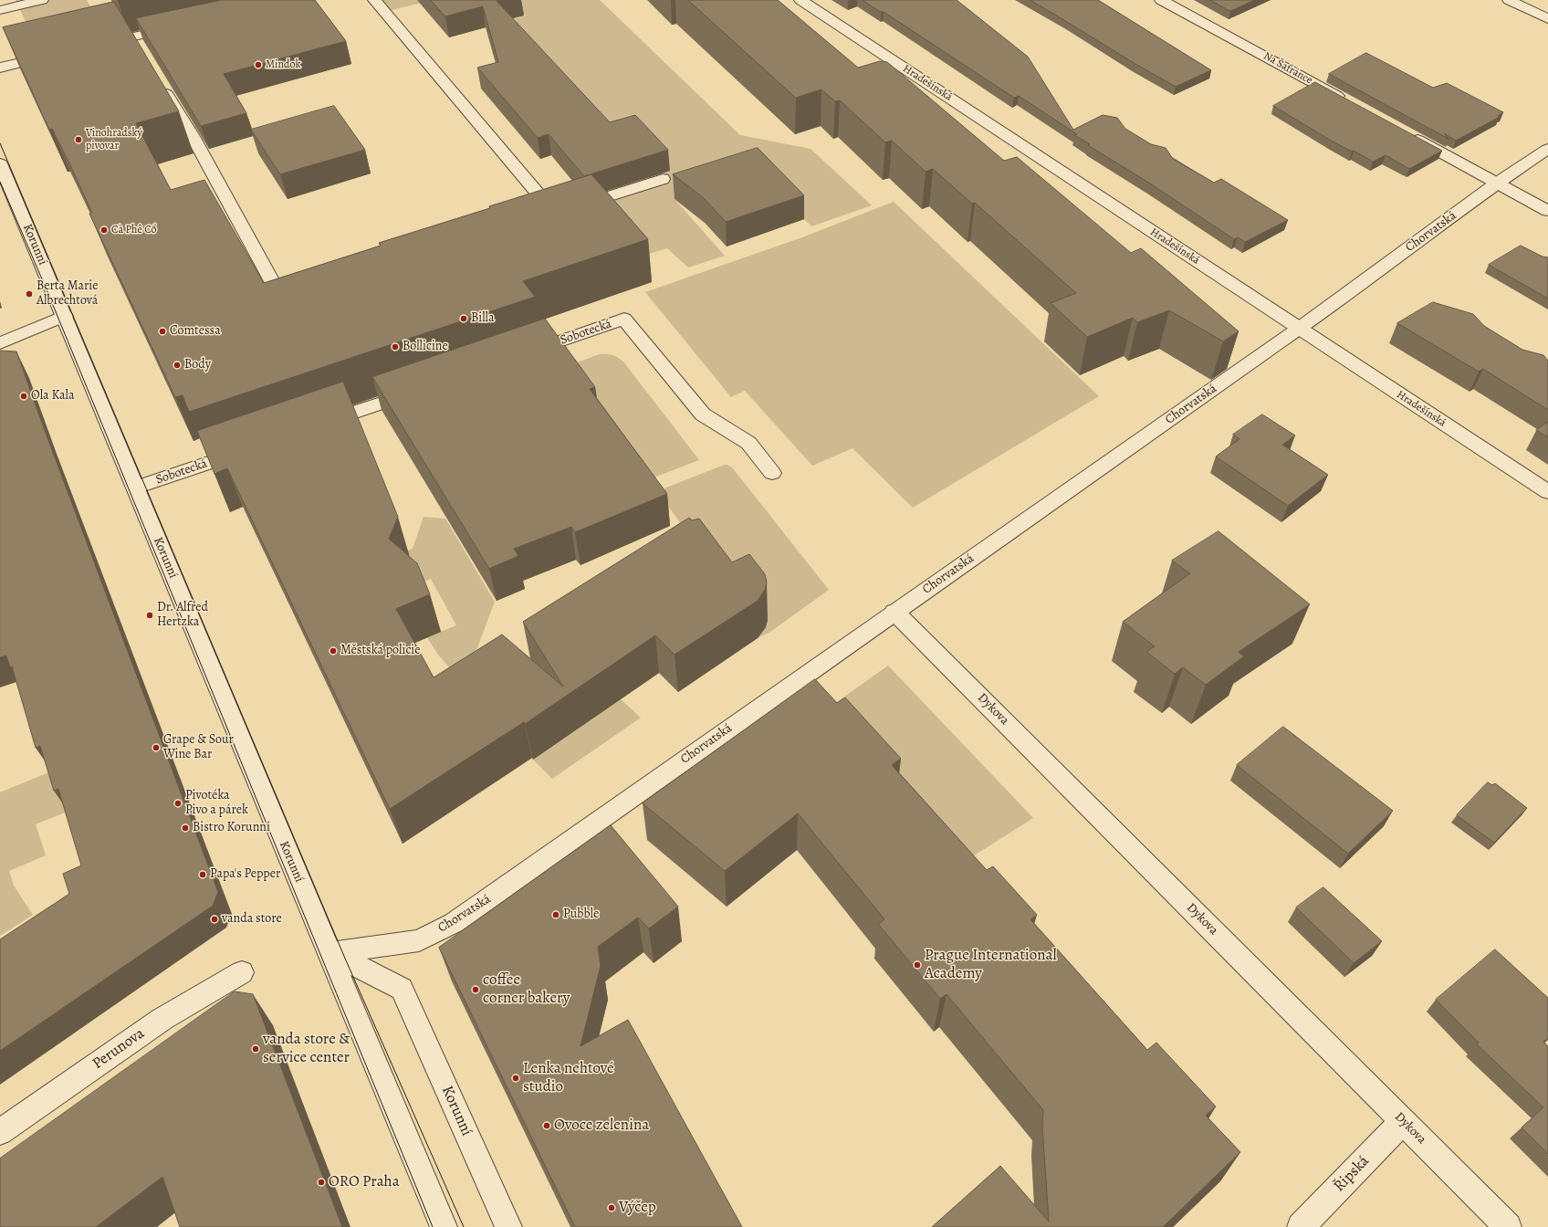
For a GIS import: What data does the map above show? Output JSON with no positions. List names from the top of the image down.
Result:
{
  "streets": {
    "street": [
      "Na Šafránce",
      "Hradešínská",
      "Chorvatská",
      "Korunní",
      "Sobotecká",
      "Dykova",
      "Perunova",
      "Řipská"
    ]
  },
  "crossings": [
    ["Hradešínská", "Chorvatská"],
    ["Chorvatská", "Korunní"],
    ["Chorvatská", "Dykova"],
    ["Korunní", "Sobotecká"],
    ["Dykova", "Řipská"]
  ],
  "places": [
    "Mindok",
    "Vinohradský pivovar",
    "Cà Phê Cổ",
    "Berta Marie Albrechtová",
    "Billa",
    "Comtessa",
    "Bollicine",
    "Body",
    "Ola Kala",
    "Dr. Alfred Hertzka",
    "Městská policie",
    "Grape & Sour Wine Bar",
    "Pivotéka Pivo a párek",
    "Bistro Korunní",
    "Papa's Pepper",
    "Pubble",
    "vanda store",
    "Prague International Academy",
    "coffee corner bakery",
    "vanda store & service center",
    "Lenka nehtové studio",
    "Ovoce zelenina",
    "ORO Praha",
    "Výčep"
  ]
}
